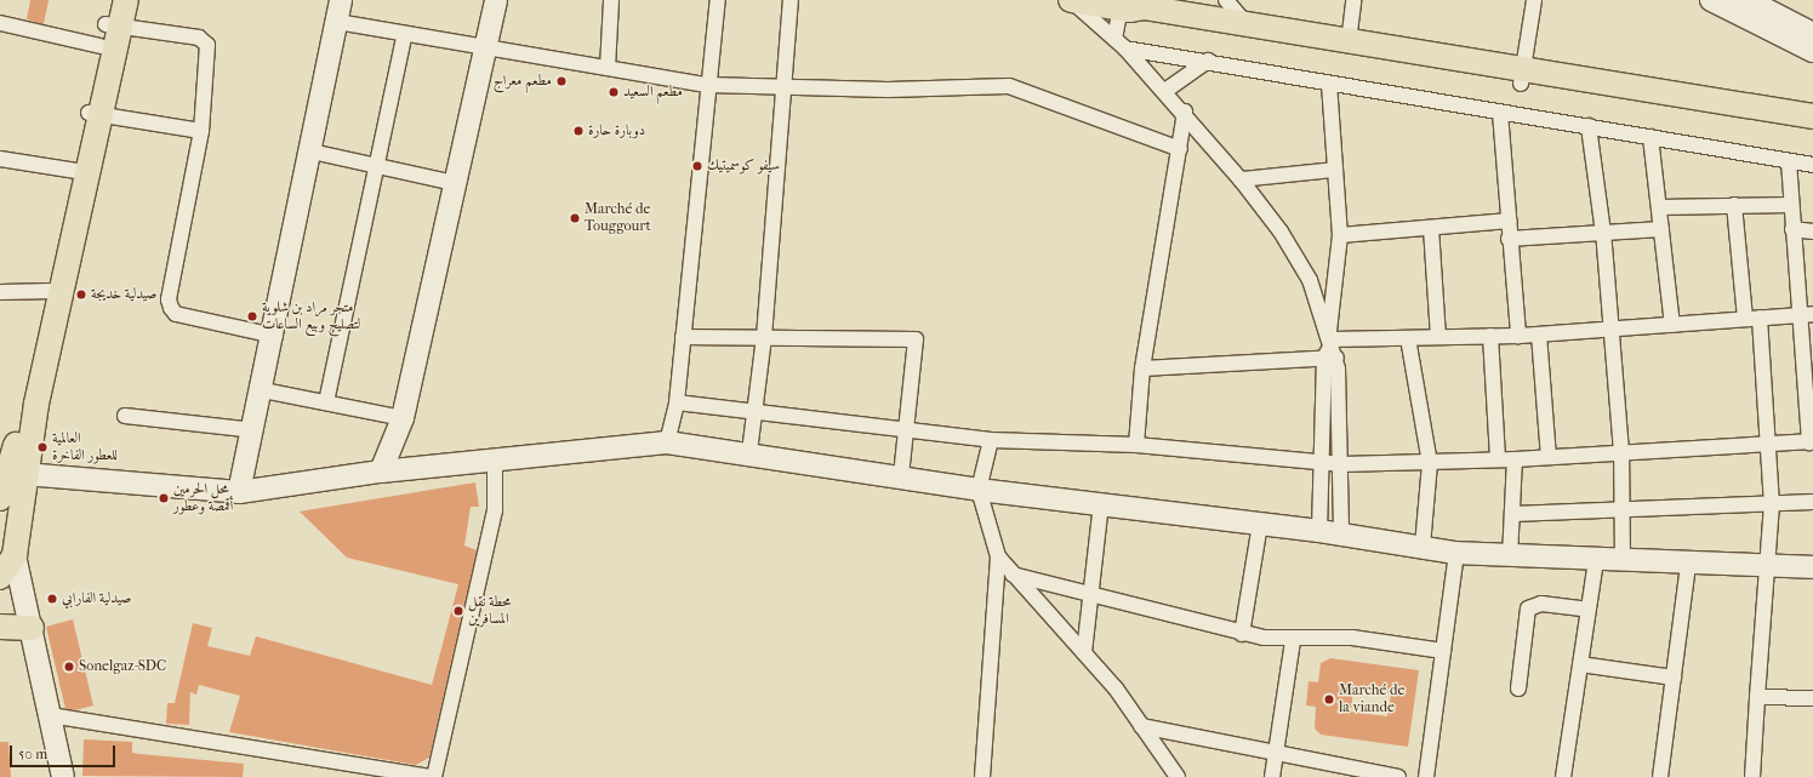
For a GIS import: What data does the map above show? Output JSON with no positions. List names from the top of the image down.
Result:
{
  "places": [
    "مطعم معراج",
    "مطعم السعيد",
    "دوبارة حارة",
    "سيفو كوسميتيك",
    "Marché de Touggourt",
    "صيدلية خديجة",
    "متجر مراد بن شلوية لتصليح وبيع الساعات",
    "العالمية للعطور الفاخرة",
    "محل الحرمين أقمصة وعطور",
    "صيدلية الفارابي",
    "محطة نقل المسافرين",
    "Sonelgaz-SDC",
    "Marché de la viande"
  ],
  "scale_bar": "50 m"
}
